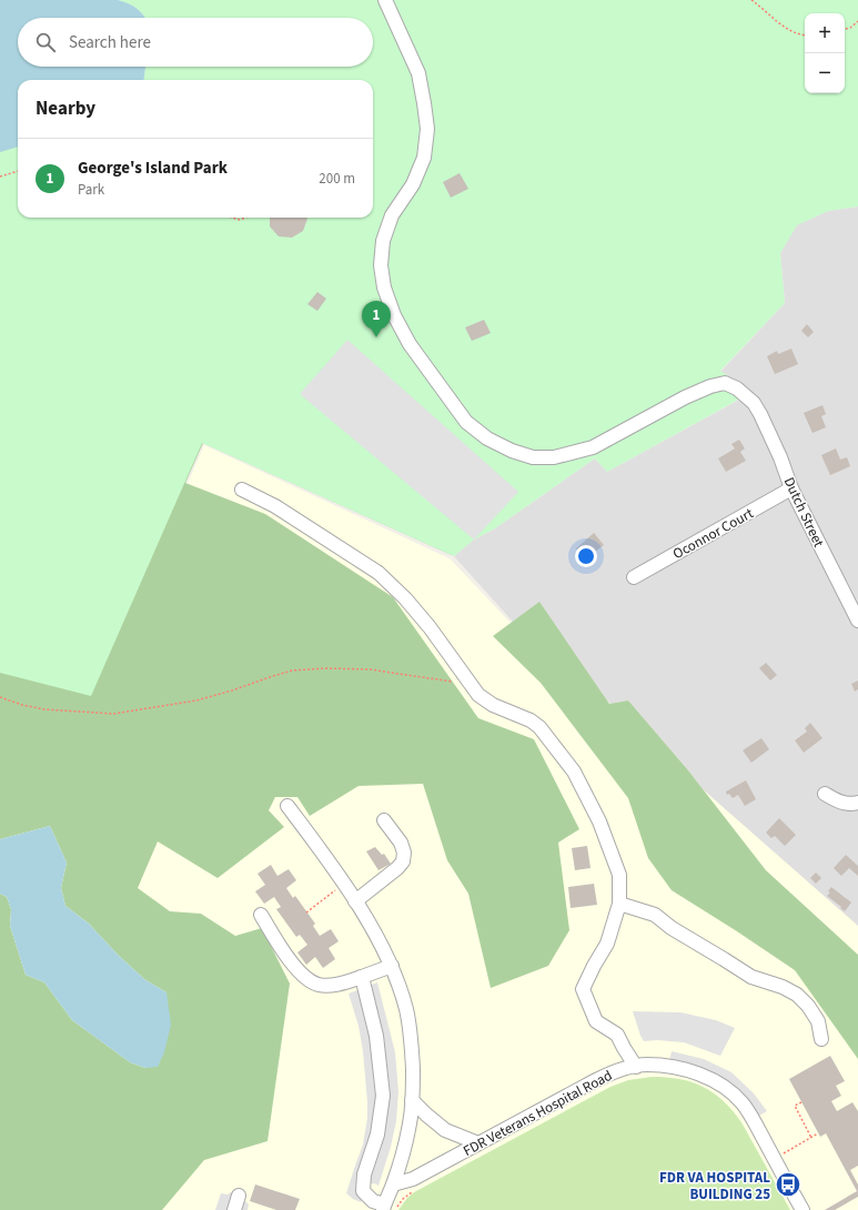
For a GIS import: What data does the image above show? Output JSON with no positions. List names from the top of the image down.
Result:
{
  "streets": {
    "street": ["Dutch Street", "Oconnor Court", "FDR Veterans Hospital Road"]
  },
  "crossings": [
    ["Dutch Street", "Oconnor Court"]
  ],
  "places": {
    "bus stop": ["FDR VA HOSPITAL BUILDING 25"]
  },
  "page": {
    "map_buttons": ["+", "−"],
    "search": "Search here",
    "heading": "Nearby",
    "list": [
      {
        "mark": "1",
        "name": "George's Island Park",
        "note": "Park",
        "value": "200 m"
      }
    ],
    "pins": "1"
  }
}
